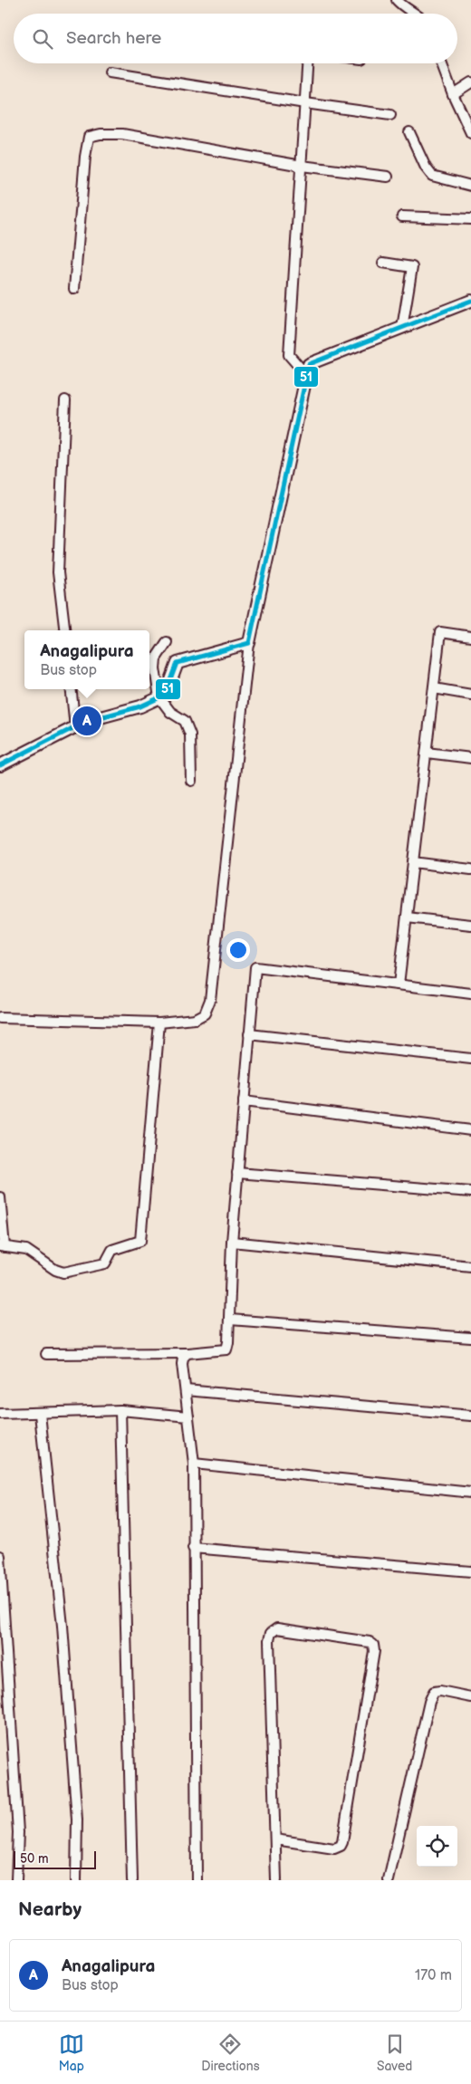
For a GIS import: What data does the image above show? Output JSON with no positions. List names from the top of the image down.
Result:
{
  "lines": ["transit line 51"],
  "scale_bar": "50 m",
  "page": {
    "search": "Search here",
    "popup": ["Anagalipura", "Bus stop"],
    "pins": "A",
    "scale": "50 m",
    "heading": "Nearby",
    "list": [
      {
        "mark": "A",
        "name": "Anagalipura",
        "note": "Bus stop",
        "value": "170 m"
      }
    ],
    "nav": ["Map", "Directions", "Saved"]
  }
}
